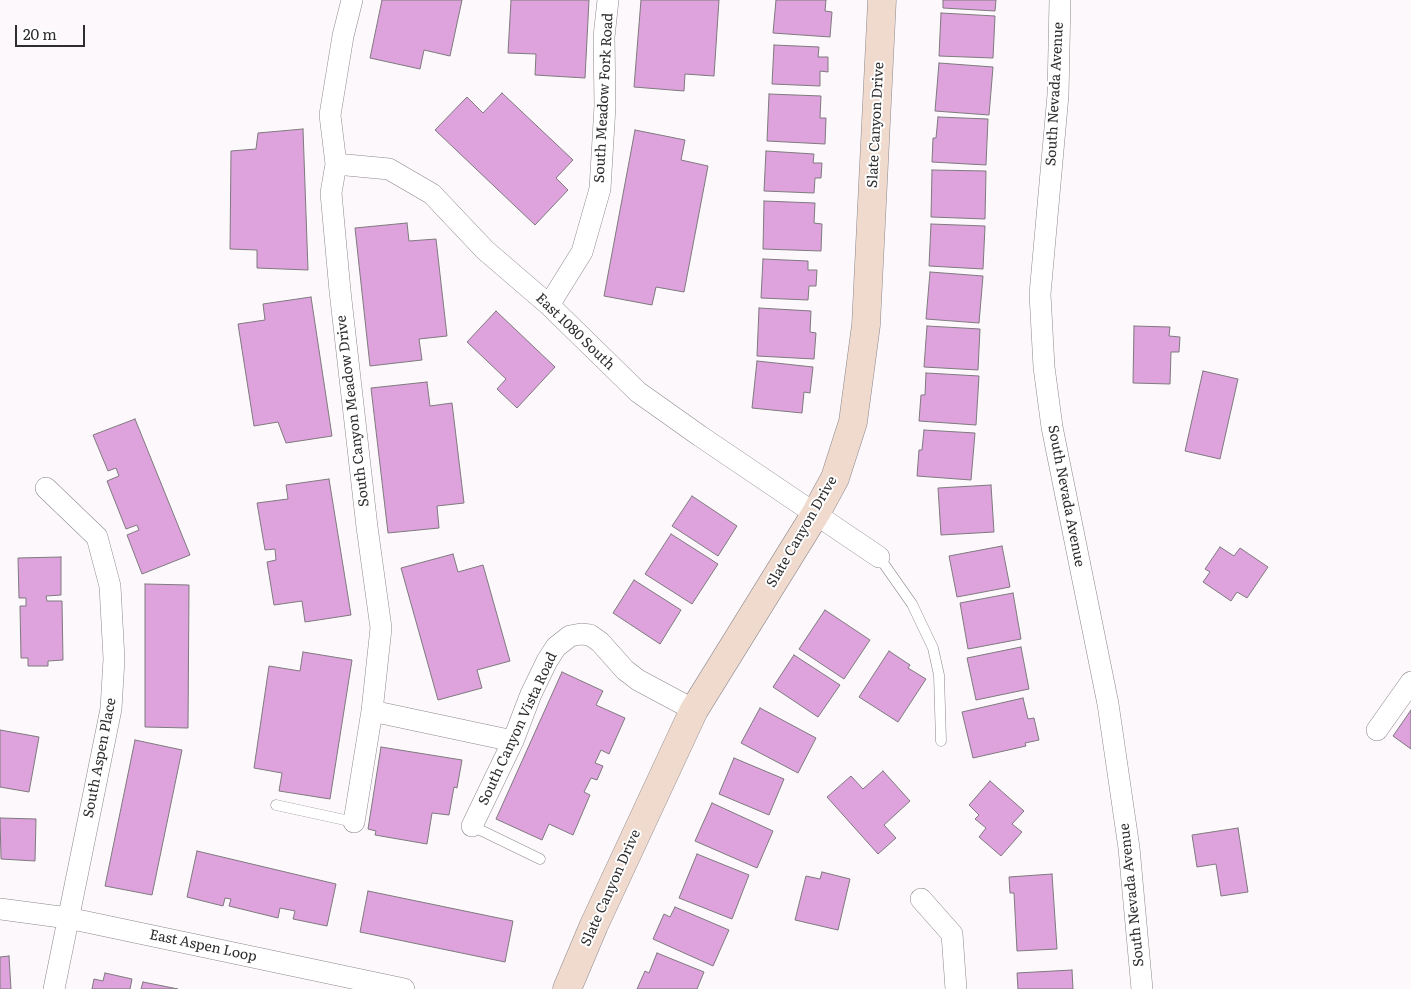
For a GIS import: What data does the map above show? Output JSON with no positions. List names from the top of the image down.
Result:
{
  "streets": {
    "street": [
      "South Nevada Avenue",
      "South Meadow Fork Road",
      "Slate Canyon Drive",
      "East 1080 South",
      "South Canyon Meadow Drive",
      "South Canyon Vista Road",
      "South Aspen Place",
      "East Aspen Loop"
    ]
  },
  "crossings": [
    ["South Meadow Fork Road", "East 1080 South"],
    ["Slate Canyon Drive", "East 1080 South"],
    ["Slate Canyon Drive", "South Canyon Vista Road"],
    ["East 1080 South", "South Canyon Meadow Drive"],
    ["South Aspen Place", "East Aspen Loop"]
  ],
  "scale_bar": "20 m"
}
